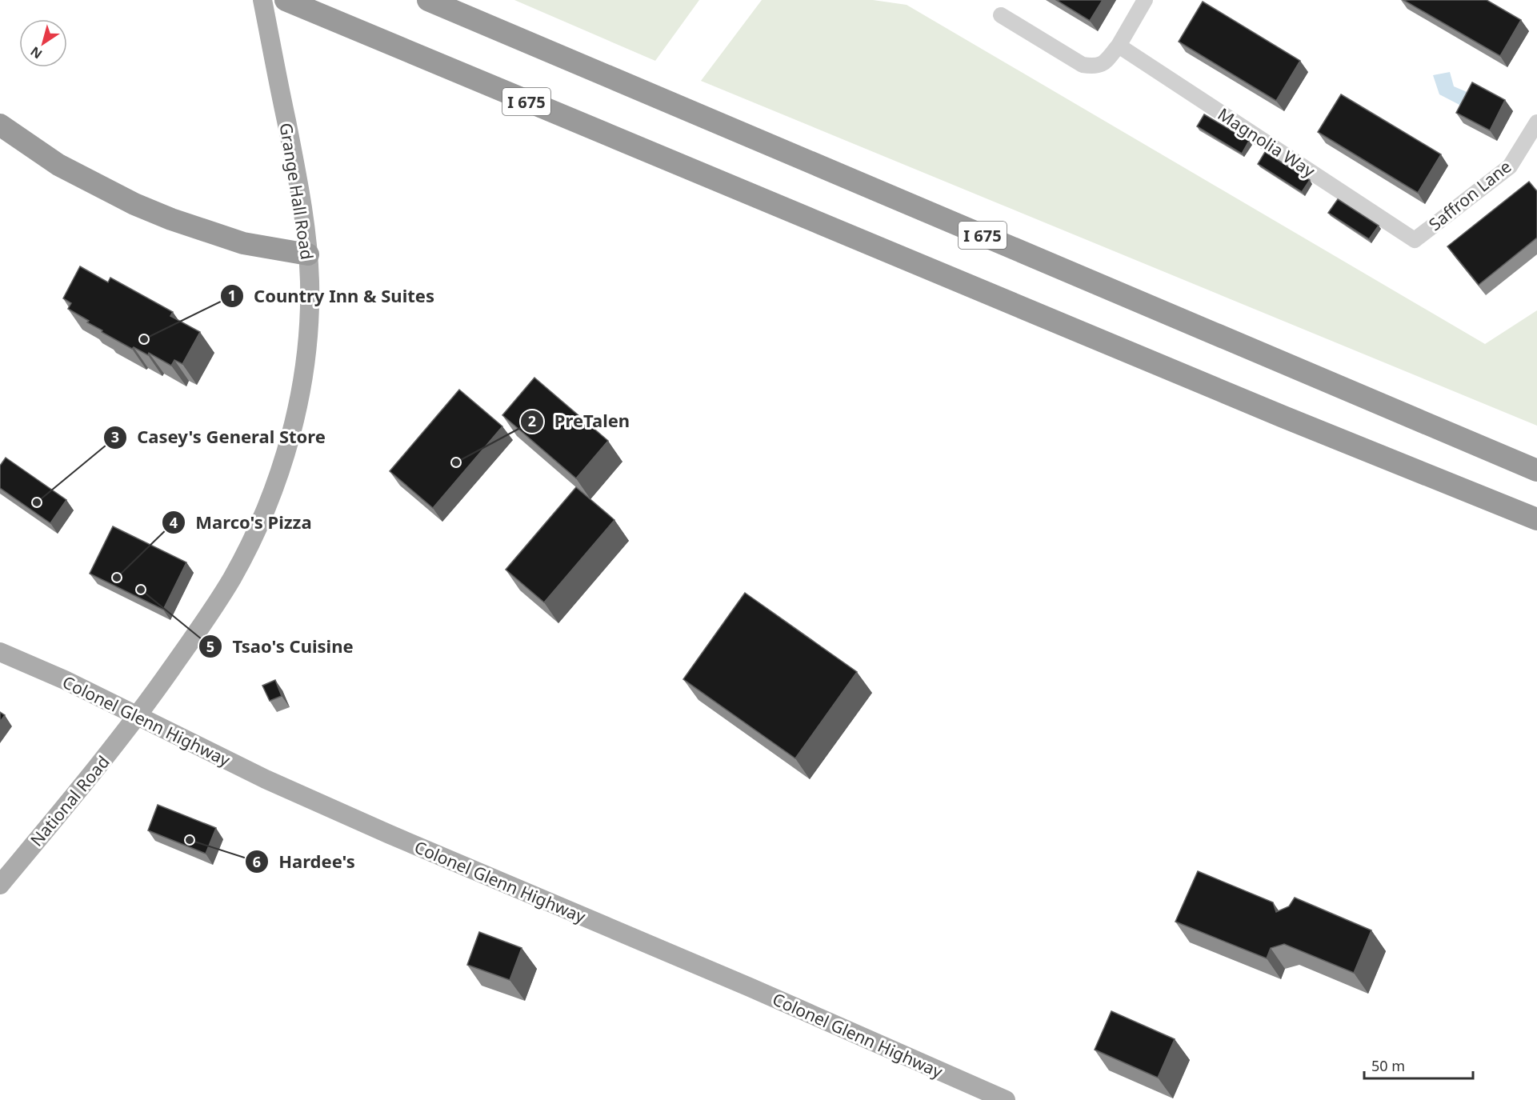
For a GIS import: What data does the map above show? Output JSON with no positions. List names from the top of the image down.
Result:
{
  "streets": {
    "highway": ["I 675"],
    "main road": ["Grange Hall Road", "Colonel Glenn Highway", "National Road"],
    "street": ["Magnolia Way", "Saffron Lane"]
  },
  "crossings": [
    ["Magnolia Way", "Saffron Lane"],
    ["Grange Hall Road", "Colonel Glenn Highway"],
    ["Grange Hall Road", "National Road"],
    ["Colonel Glenn Highway", "National Road"]
  ],
  "places": [
    "Country Inn & Suites",
    "PreTalen",
    "Casey's General Store",
    "Marco's Pizza",
    "Tsao's Cuisine",
    "Hardee's"
  ],
  "scale_bar": "50 m",
  "north": "bottom left"
}
